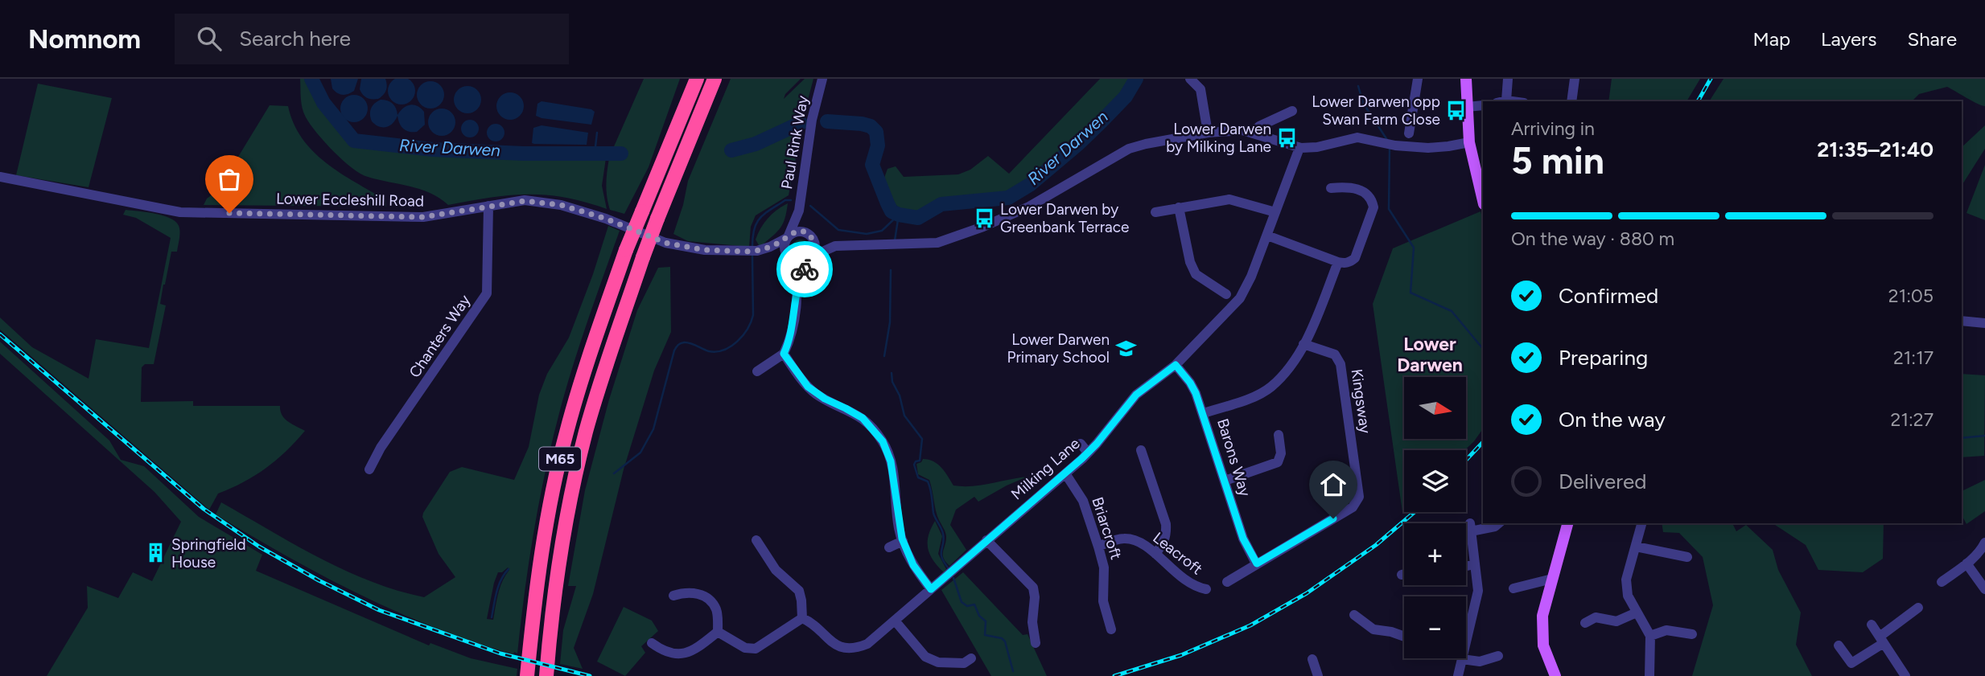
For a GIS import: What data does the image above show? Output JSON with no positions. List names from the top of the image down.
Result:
{
  "streets": {
    "highway": ["M65"],
    "street": [
      "Paul Rink Way",
      "Lower Eccleshill Road",
      "Chanters Way",
      "Kingsway",
      "Barons Way",
      "Milking Lane",
      "Briarcroft",
      "Leacroft"
    ]
  },
  "crossings": [
    ["Paul Rink Way", "Lower Eccleshill Road"],
    ["Lower Eccleshill Road", "Chanters Way"],
    ["Kingsway", "Barons Way"],
    ["Barons Way", "Milking Lane"],
    ["Milking Lane", "Briarcroft"],
    ["Briarcroft", "Leacroft"]
  ],
  "districts": ["Lower Darwen"],
  "water": ["River Darwen"],
  "places": {
    "bus stop": ["Lower Darwen opp Swan Farm Close", "Lower Darwen by Milking Lane", "Lower Darwen by Greenbank Terrace"],
    "school or university": ["Lower Darwen Primary School"],
    "building": ["Springfield House"]
  },
  "north": "right",
  "page": {
    "header": "Nomnom",
    "search": "Search here",
    "nav": ["Map", "Layers", "Share"],
    "heading": ["5 min", "Arriving in", "21:35–21:40"],
    "bar": "On the way · 880 m",
    "list": [
      ["Confirmed", "21:05"],
      ["Preparing", "21:17"],
      ["On the way", "21:27"],
      "Delivered"
    ],
    "map_buttons": ["+", "−"]
  }
}
